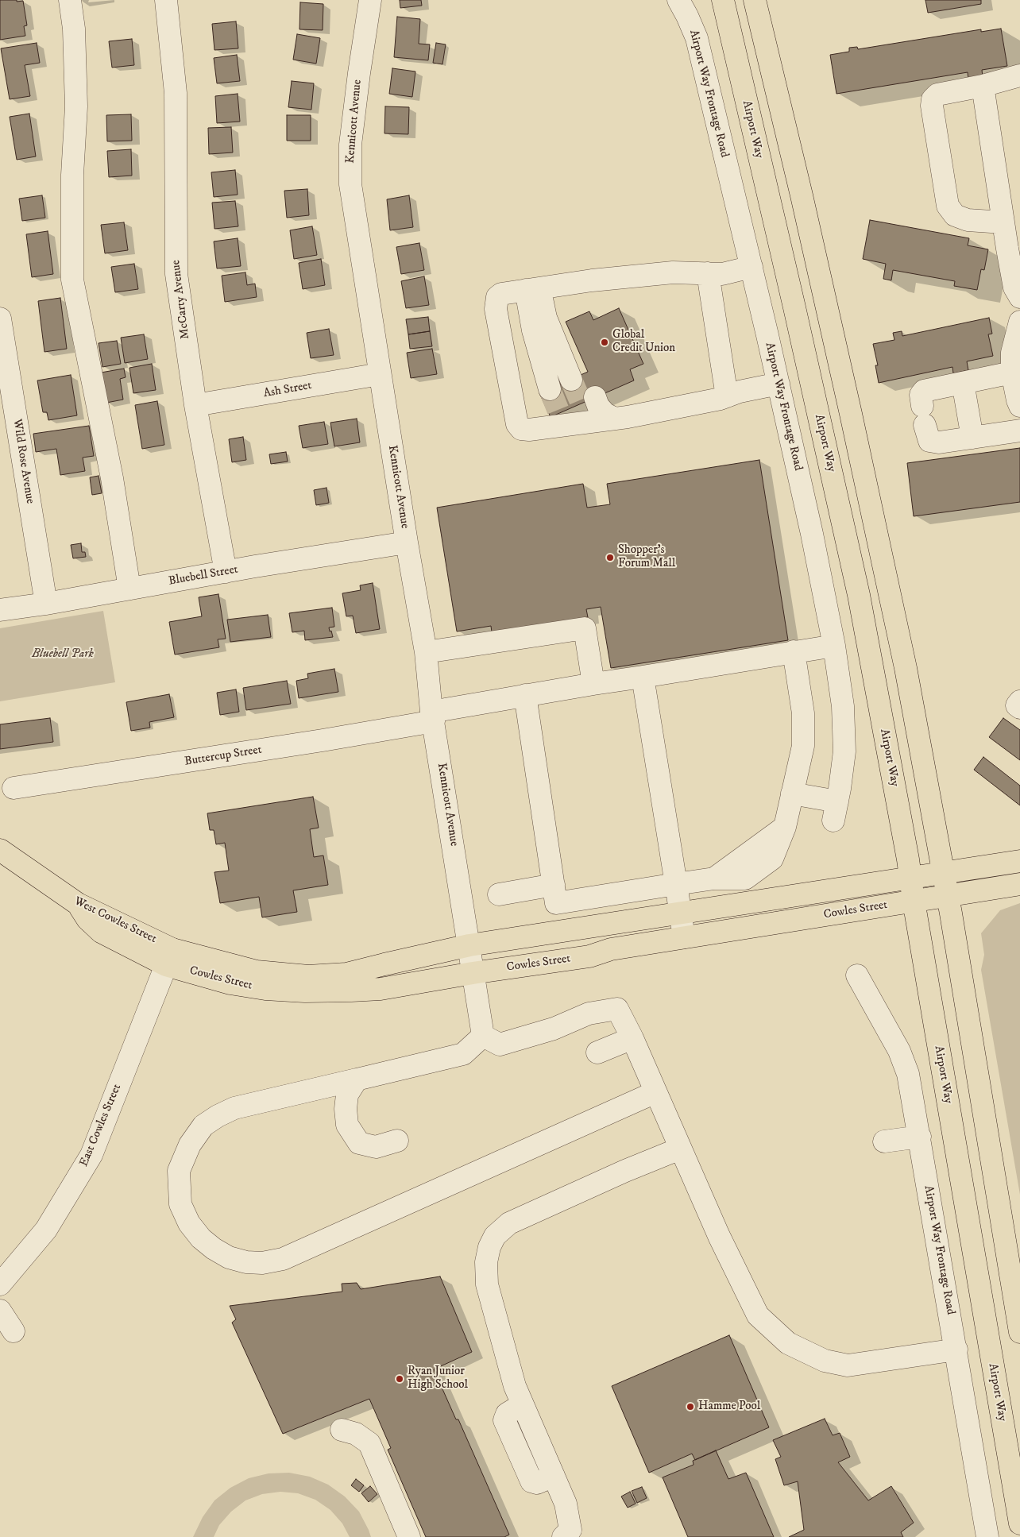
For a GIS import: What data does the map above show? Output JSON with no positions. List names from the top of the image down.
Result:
{
  "streets": {
    "main road": ["Airport Way", "Cowles Street", "West Cowles Street"],
    "street": [
      "Airport Way Frontage Road",
      "Kennicott Avenue",
      "McCarty Avenue",
      "Ash Street",
      "Wild Rose Avenue",
      "Bluebell Street",
      "Buttercup Street",
      "East Cowles Street"
    ]
  },
  "crossings": [
    ["Airport Way Frontage Road", "Buttercup Street"],
    ["Kennicott Avenue", "Ash Street"],
    ["Kennicott Avenue", "Bluebell Street"],
    ["Kennicott Avenue", "Buttercup Street"],
    ["Kennicott Avenue", "Cowles Street"],
    ["Airport Way", "Cowles Street"],
    ["McCarty Avenue", "Ash Street"],
    ["McCarty Avenue", "Bluebell Street"],
    ["Wild Rose Avenue", "Bluebell Street"],
    ["Cowles Street", "West Cowles Street"],
    ["Cowles Street", "East Cowles Street"],
    ["West Cowles Street", "East Cowles Street"]
  ],
  "parks": ["Bluebell Park"],
  "places": [
    "Global Credit Union",
    "Shopper's Forum Mall",
    "Ryan Junior High School",
    "Hamme Pool"
  ]
}
